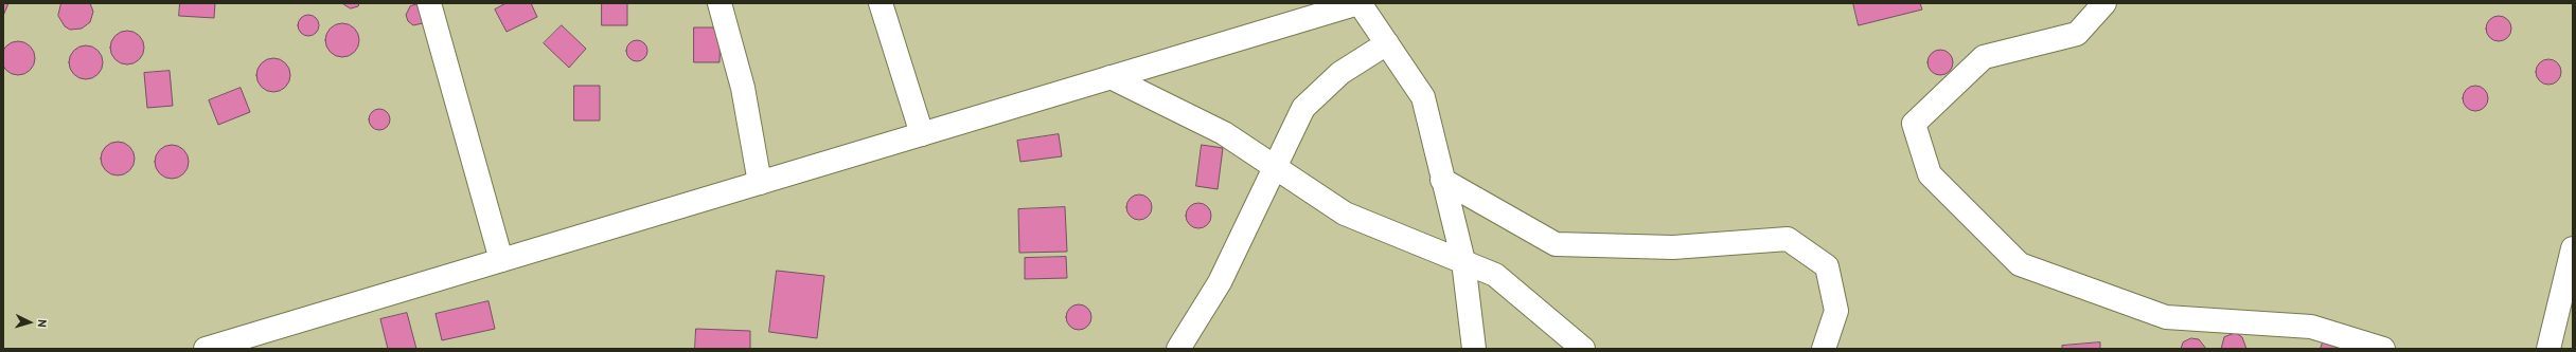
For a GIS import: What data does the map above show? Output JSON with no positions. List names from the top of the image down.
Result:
{
  "north": "right"
}
